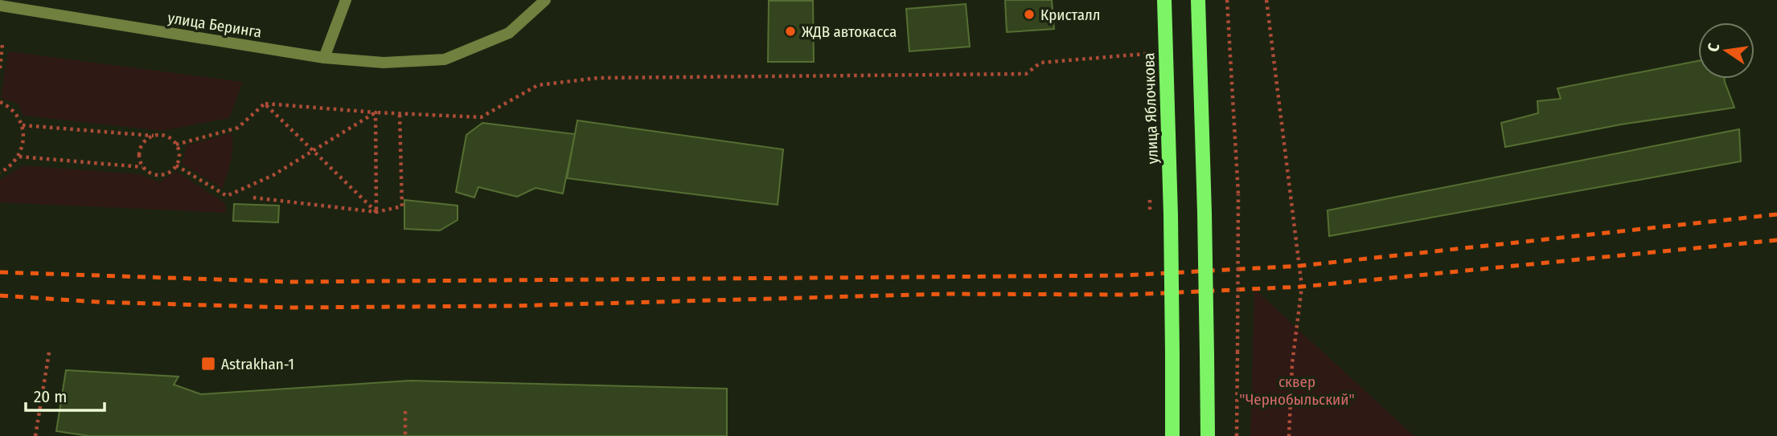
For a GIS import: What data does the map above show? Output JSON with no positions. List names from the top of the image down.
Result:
{
  "streets": {
    "main road": ["улица Яблочкова"],
    "street": ["улица Беринга"]
  },
  "parks": ["сквер \"Чернобыльский\""],
  "places": {
    "other": ["Кристалл", "ЖДВ автокасса"],
    "transit": ["Astrakhan-1"]
  },
  "scale_bar": "20 m",
  "north": "left"
}
